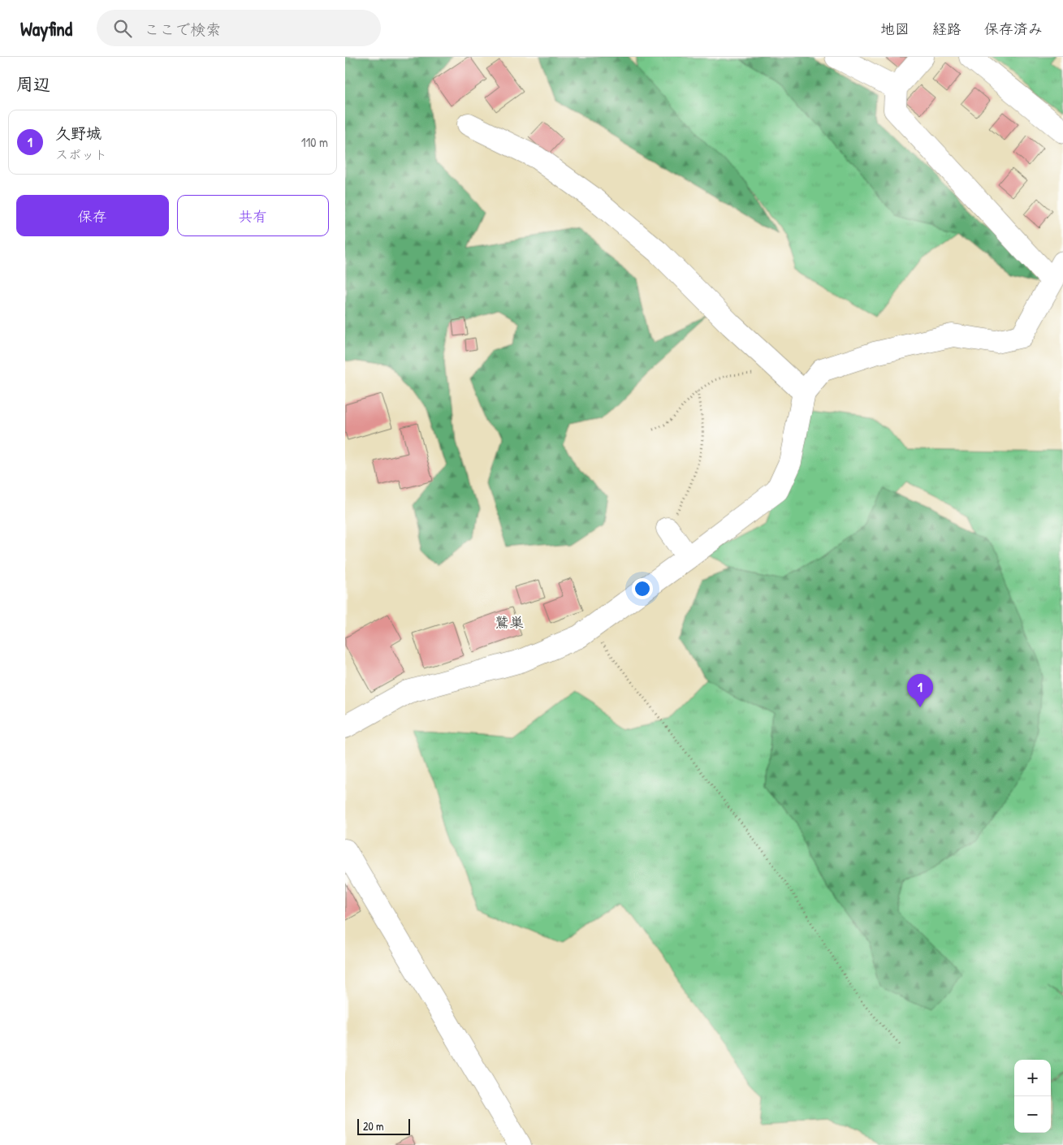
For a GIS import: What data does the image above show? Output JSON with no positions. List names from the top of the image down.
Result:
{
  "districts": ["鷲巣"],
  "scale_bar": "20 m",
  "page": {
    "header": "Wayfind",
    "search": "ここで検索",
    "nav": ["地図", "経路", "保存済み"],
    "heading": "周辺",
    "list": [
      {
        "mark": "1",
        "name": "久野城",
        "note": "スポット",
        "value": "110 m"
      }
    ],
    "buttons": ["保存", "共有"],
    "pins": "1",
    "map_buttons": ["+", "−"],
    "scale": "20 m"
  }
}
